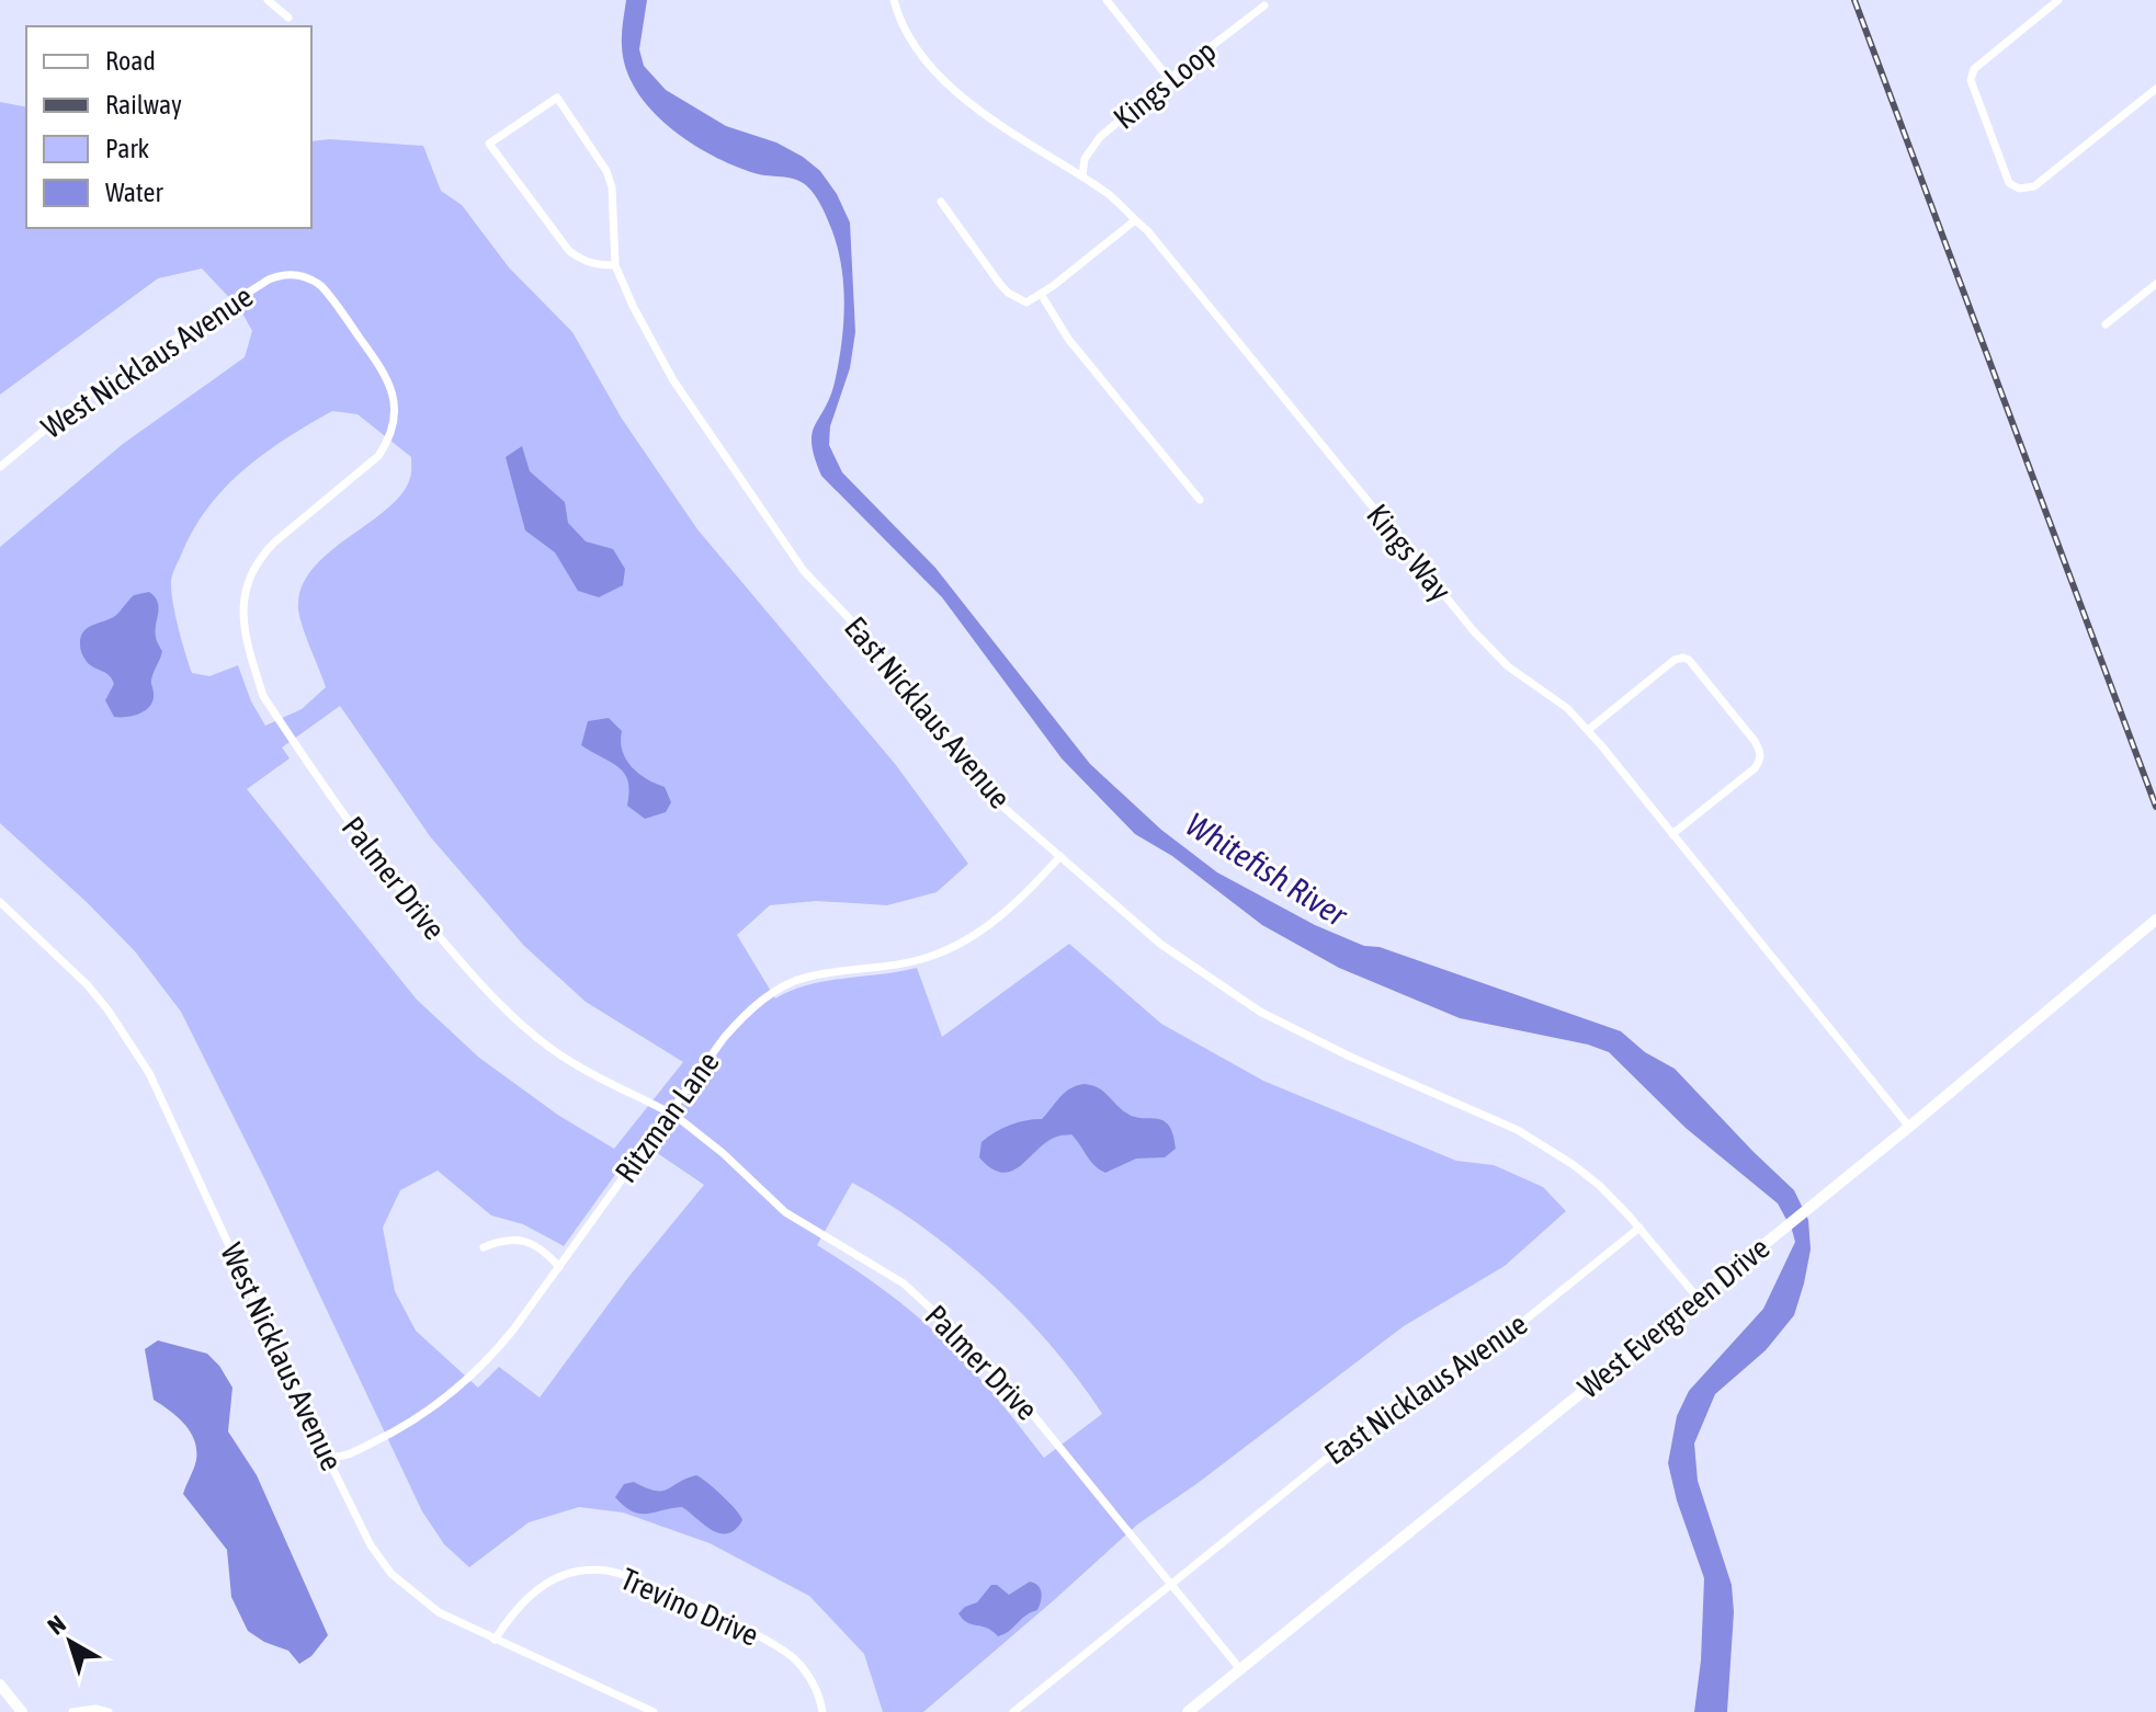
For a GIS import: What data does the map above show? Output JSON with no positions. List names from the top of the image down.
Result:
{
  "streets": {
    "street": [
      "Kings Loop",
      "West Nicklaus Avenue",
      "Kings Way",
      "East Nicklaus Avenue",
      "Palmer Drive",
      "Ritzman Lane",
      "West Evergreen Drive",
      "Trevino Drive"
    ]
  },
  "crossings": [
    ["Kings Loop", "Kings Way"],
    ["West Nicklaus Avenue", "Palmer Drive"],
    ["West Nicklaus Avenue", "Ritzman Lane"],
    ["West Nicklaus Avenue", "Trevino Drive"],
    ["Kings Way", "West Evergreen Drive"],
    ["East Nicklaus Avenue", "Palmer Drive"],
    ["East Nicklaus Avenue", "Ritzman Lane"],
    ["East Nicklaus Avenue", "West Evergreen Drive"],
    ["Palmer Drive", "Ritzman Lane"],
    ["Palmer Drive", "West Evergreen Drive"]
  ],
  "water": ["Whitefish River"],
  "legend": [
    "Road",
    "Railway",
    "Park",
    "Water"
  ],
  "north": "top left"
}
